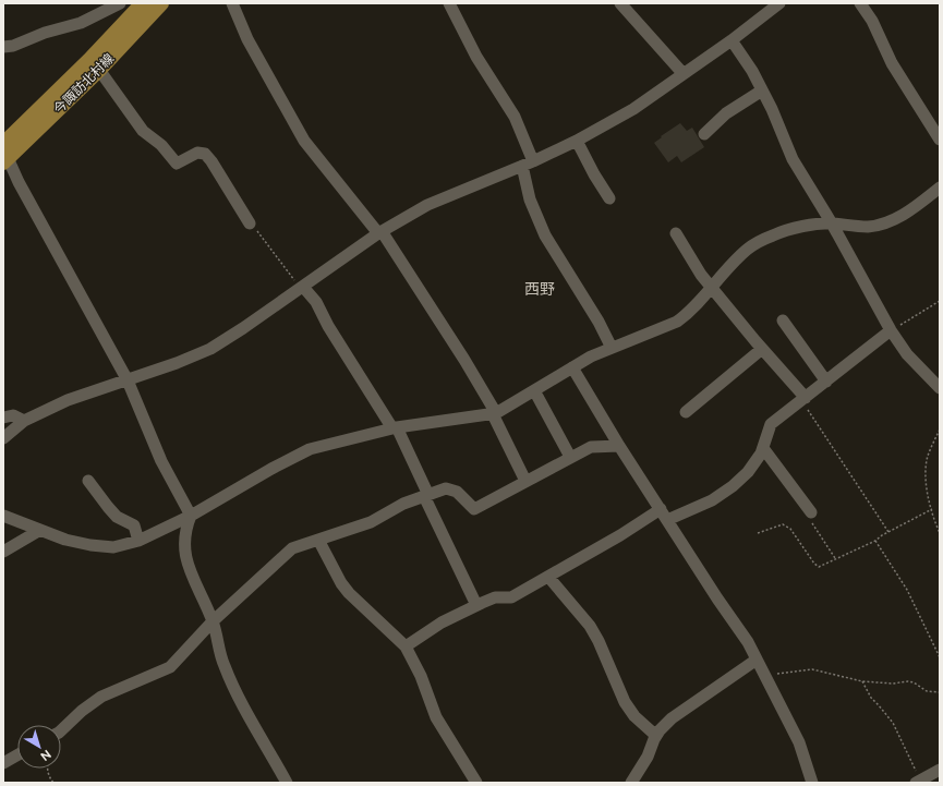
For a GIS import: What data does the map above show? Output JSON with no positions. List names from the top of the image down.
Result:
{
  "streets": {
    "main road": ["今諏訪北村線"]
  },
  "districts": ["西野"],
  "north": "bottom right"
}
